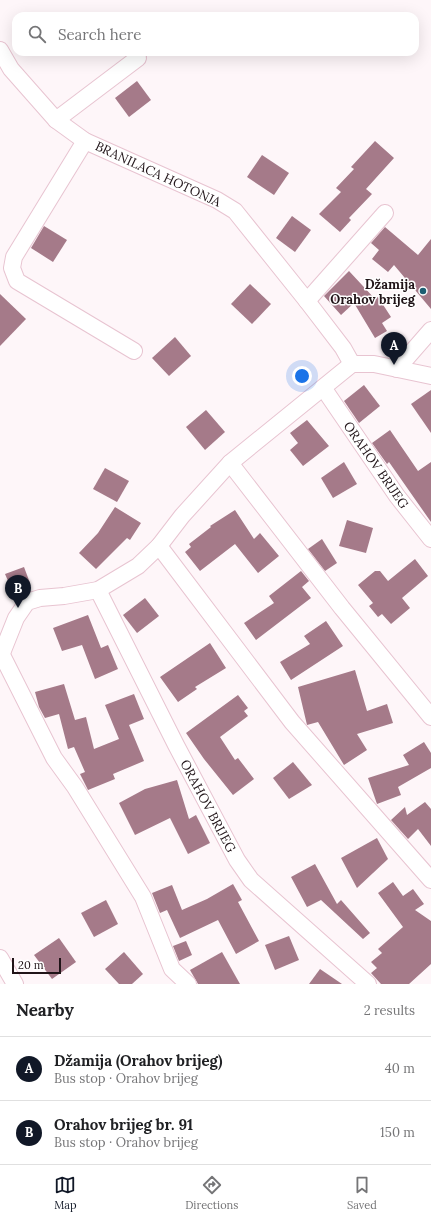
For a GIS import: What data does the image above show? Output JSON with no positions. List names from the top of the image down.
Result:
{
  "streets": {
    "street": ["BRANILACA HOTONJA", "ORAHOV BRIJEG"]
  },
  "places": ["Džamija Orahov brijeg"],
  "scale_bar": "20 m",
  "page": {
    "search": "Search here",
    "pins": ["A", "B"],
    "scale": "20 m",
    "heading": ["Nearby", "2 results"],
    "list": [
      {
        "mark": "A",
        "name": "Džamija (Orahov brijeg)",
        "note": "Bus stop · Orahov brijeg",
        "value": "40 m"
      },
      {
        "mark": "B",
        "name": "Orahov brijeg br. 91",
        "note": "Bus stop · Orahov brijeg",
        "value": "150 m"
      }
    ],
    "nav": ["Map", "Directions", "Saved"]
  }
}
